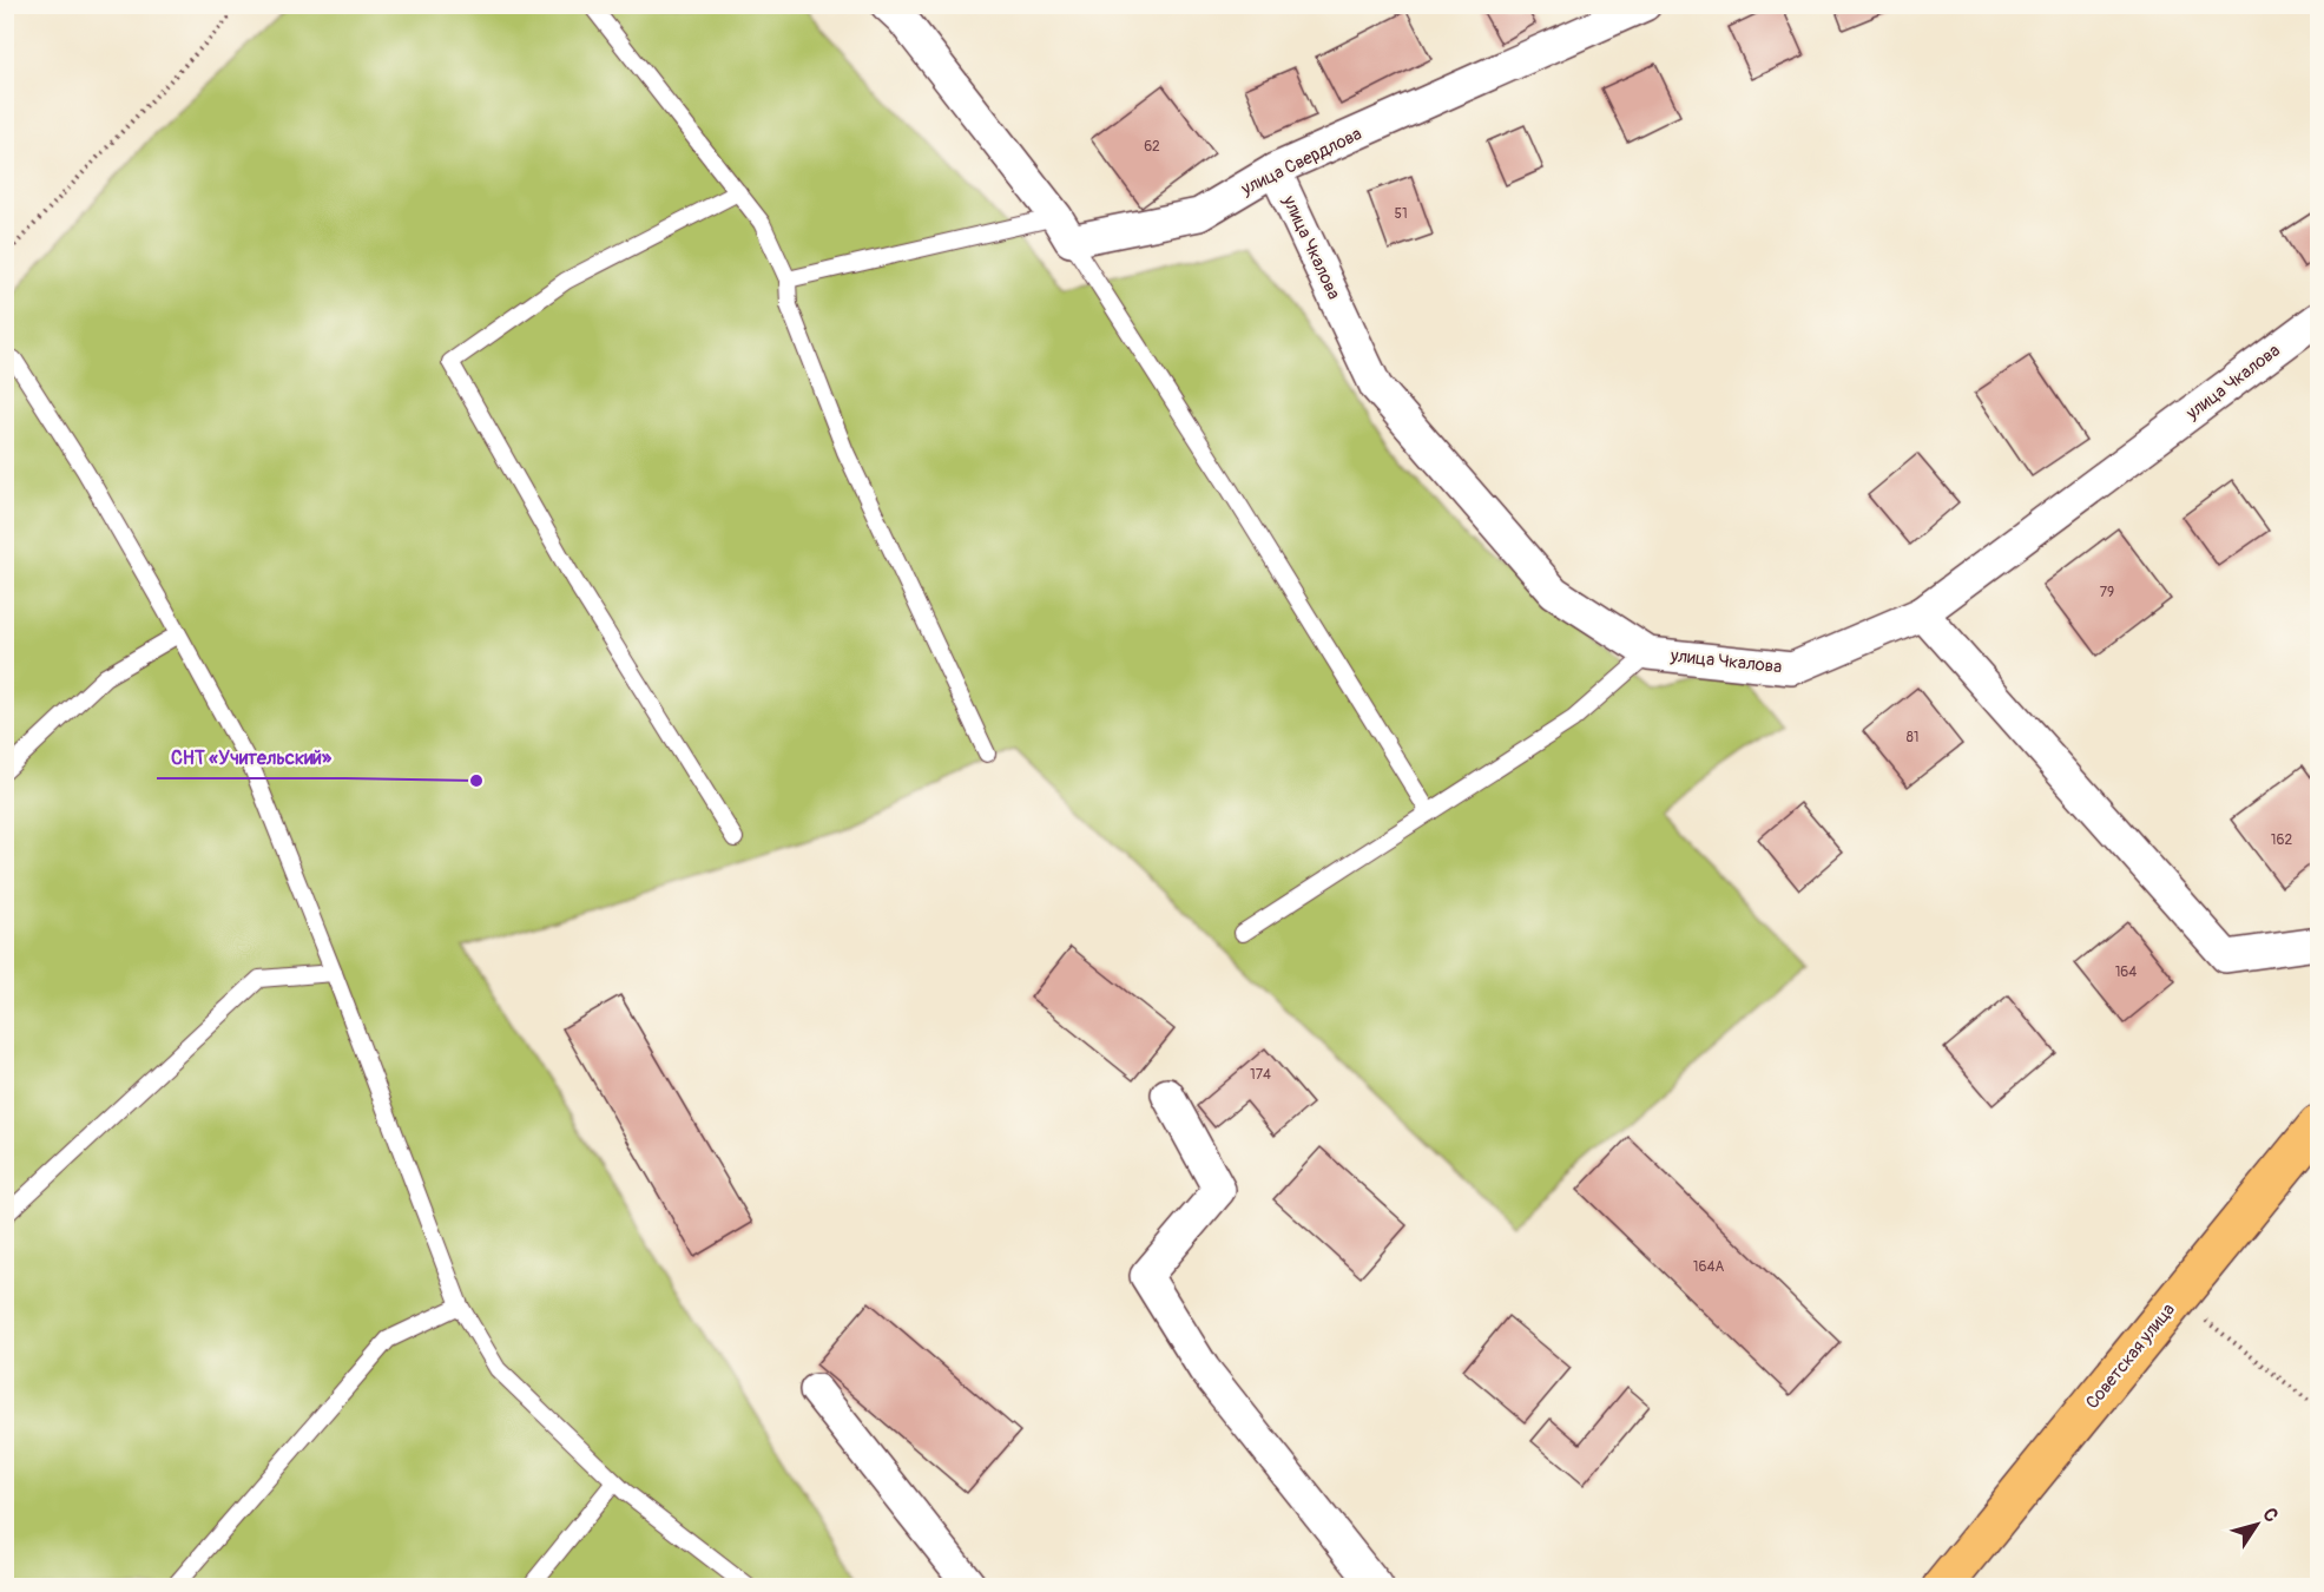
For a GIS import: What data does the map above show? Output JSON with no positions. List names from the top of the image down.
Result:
{
  "streets": {
    "main road": ["Советская улица"],
    "street": ["улица Свердлова", "улица Чкалова"]
  },
  "crossings": [
    ["улица Свердлова", "улица Чкалова"]
  ],
  "places": ["СНТ «Учительский»"],
  "house_numbers": [
    "62",
    "51",
    "79",
    "81",
    "162",
    "164",
    "174",
    "164А"
  ],
  "north": "top right"
}
